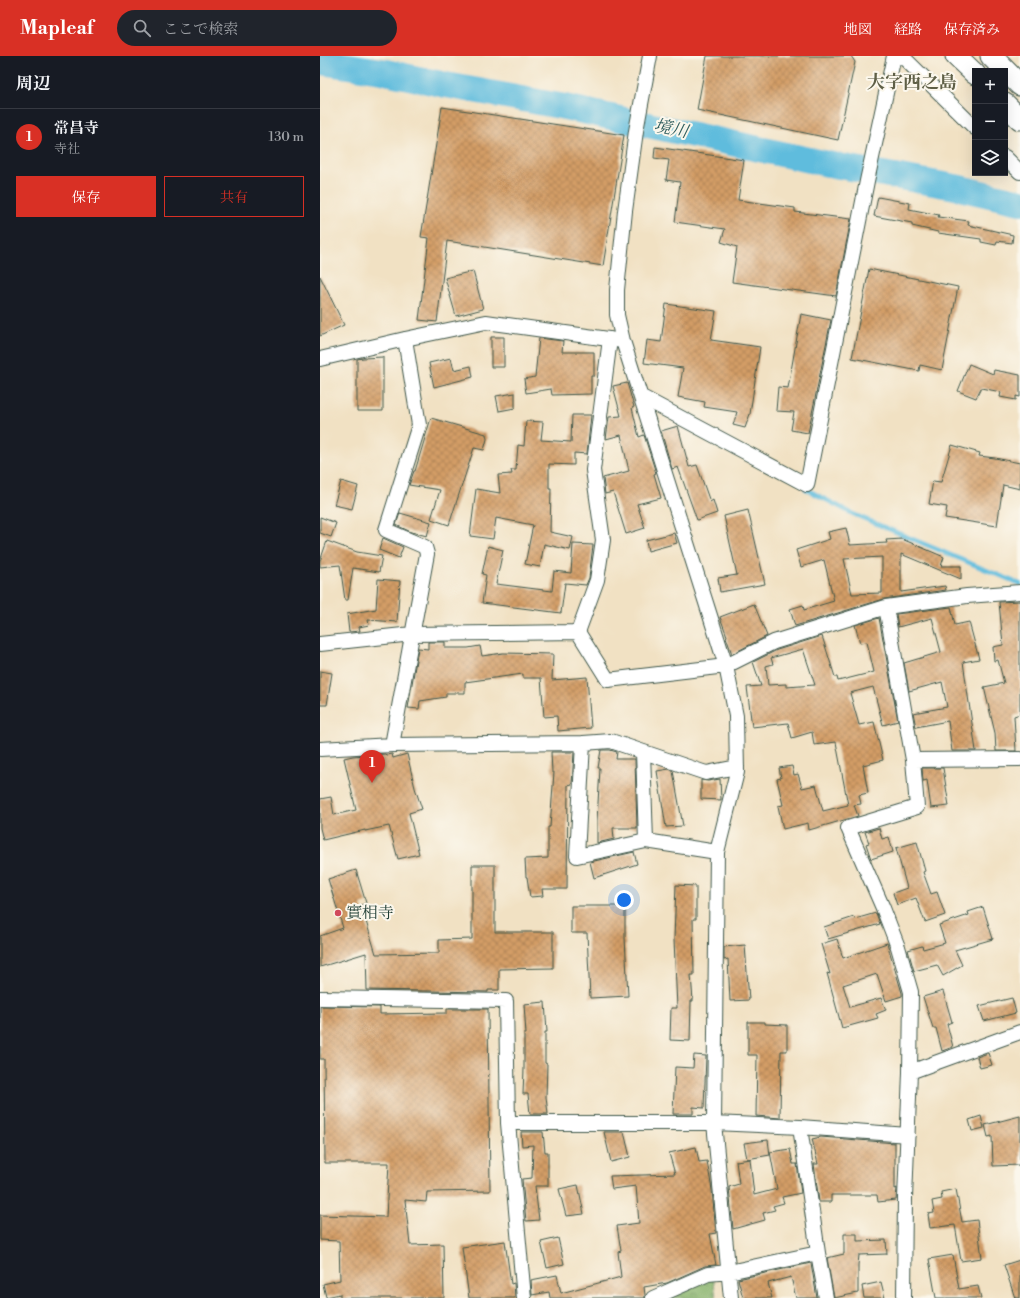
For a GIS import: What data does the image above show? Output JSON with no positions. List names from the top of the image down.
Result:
{
  "districts": ["大字西之島"],
  "water": ["境川"],
  "places": ["實相寺"],
  "page": {
    "header": "Mapleaf",
    "search": "ここで検索",
    "nav": ["地図", "経路", "保存済み"],
    "heading": "周辺",
    "map_buttons": ["+", "−"],
    "list": [
      {
        "mark": "1",
        "name": "常昌寺",
        "note": "寺社",
        "value": "130 m"
      }
    ],
    "buttons": ["保存", "共有"],
    "pins": "1"
  }
}
